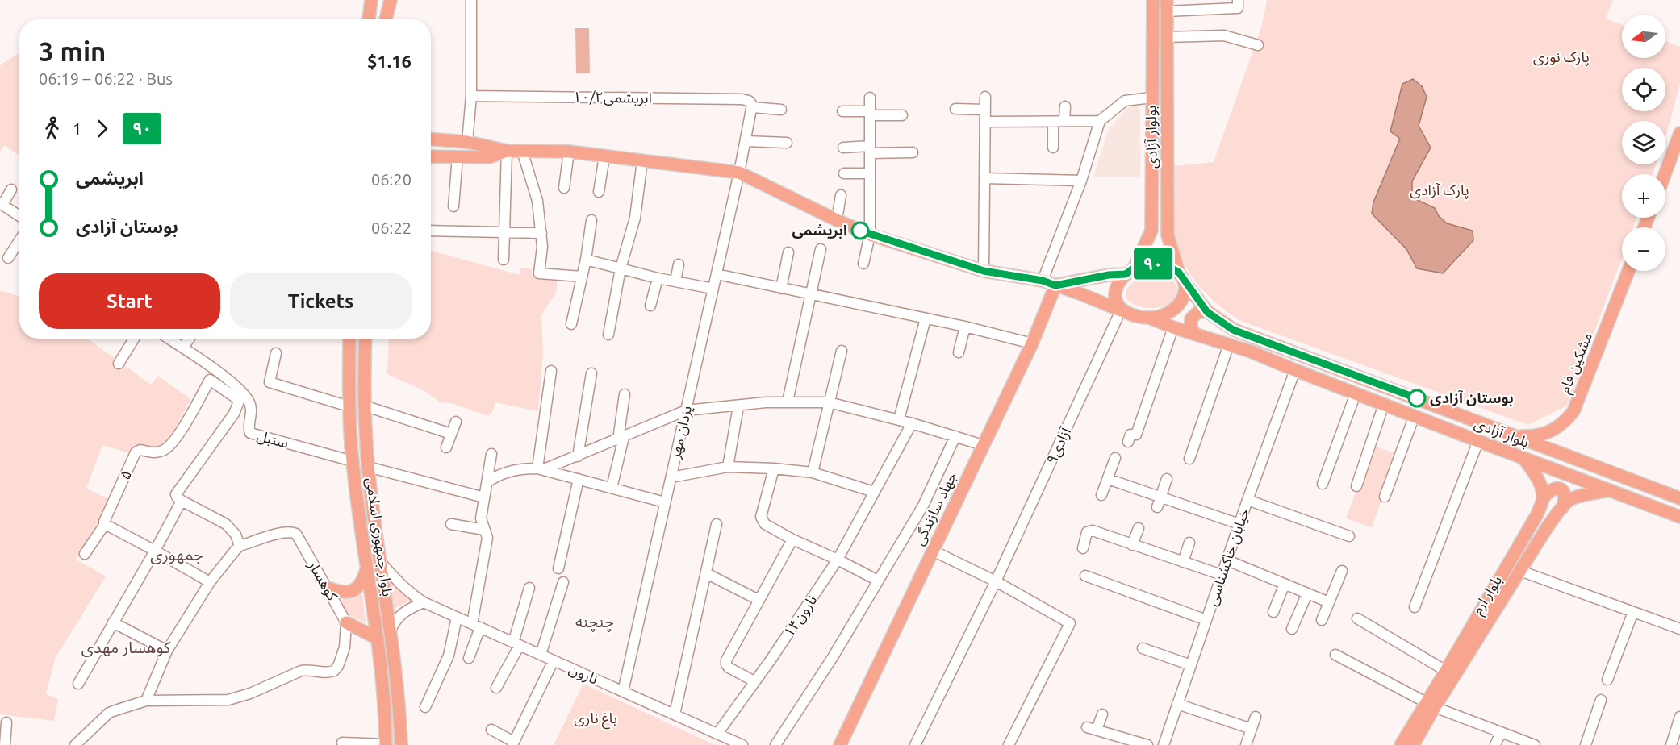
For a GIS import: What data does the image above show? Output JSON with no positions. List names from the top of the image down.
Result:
{
  "streets": {
    "main road": [
      "بولوار آزادی",
      "مشکین فام",
      "بلوار آزادی",
      "جهاد سازندگی",
      "بلوار جمهوری اسلامی",
      "بلوار ارم"
    ],
    "street": [
      "۱۰/۲ابریشمی",
      "یزدان مهر",
      "سنبل",
      "آزادی۹",
      "۵",
      "خیابان خاکشناسی",
      "کوهسار",
      "نارون۱۴",
      "نارون"
    ]
  },
  "crossings": [
    ["۱۰/۲ابریشمی", "یزدان مهر"],
    ["بولوار آزادی", "بلوار آزادی"],
    ["بولوار آزادی", "آزادی۹"],
    ["مشکین فام", "بلوار آزادی"],
    ["یزدان مهر", "نارون"],
    ["بلوار آزادی", "آزادی۹"],
    ["بلوار آزادی", "خیابان خاکشناسی"],
    ["بلوار آزادی", "بلوار ارم"],
    ["سنبل", "۵"],
    ["سنبل", "بلوار جمهوری اسلامی"],
    ["بلوار جمهوری اسلامی", "نارون"],
    ["نارون۱۴", "نارون"]
  ],
  "districts": ["جمهوری", "چنچنه", "کوهسار مهدی"],
  "parks": ["پارک نوری", "پارک آزادی", "باغ ناری"],
  "places": ["ابریشمی", "بوستان آزادی"],
  "lines": ["bus line ۹۰"],
  "north": "left",
  "page": {
    "on_map": "۹۰",
    "map_buttons": ["+", "−"],
    "heading": ["3 min", "06:19 – 06:22 · Bus", "$1.16"],
    "legs": ["1", "۹۰"],
    "list": [
      {
        "name": "ابریشمی",
        "value": "06:20"
      },
      {
        "name": "بوستان آزادی",
        "value": "06:22"
      }
    ],
    "buttons": ["Start", "Tickets"]
  }
}
